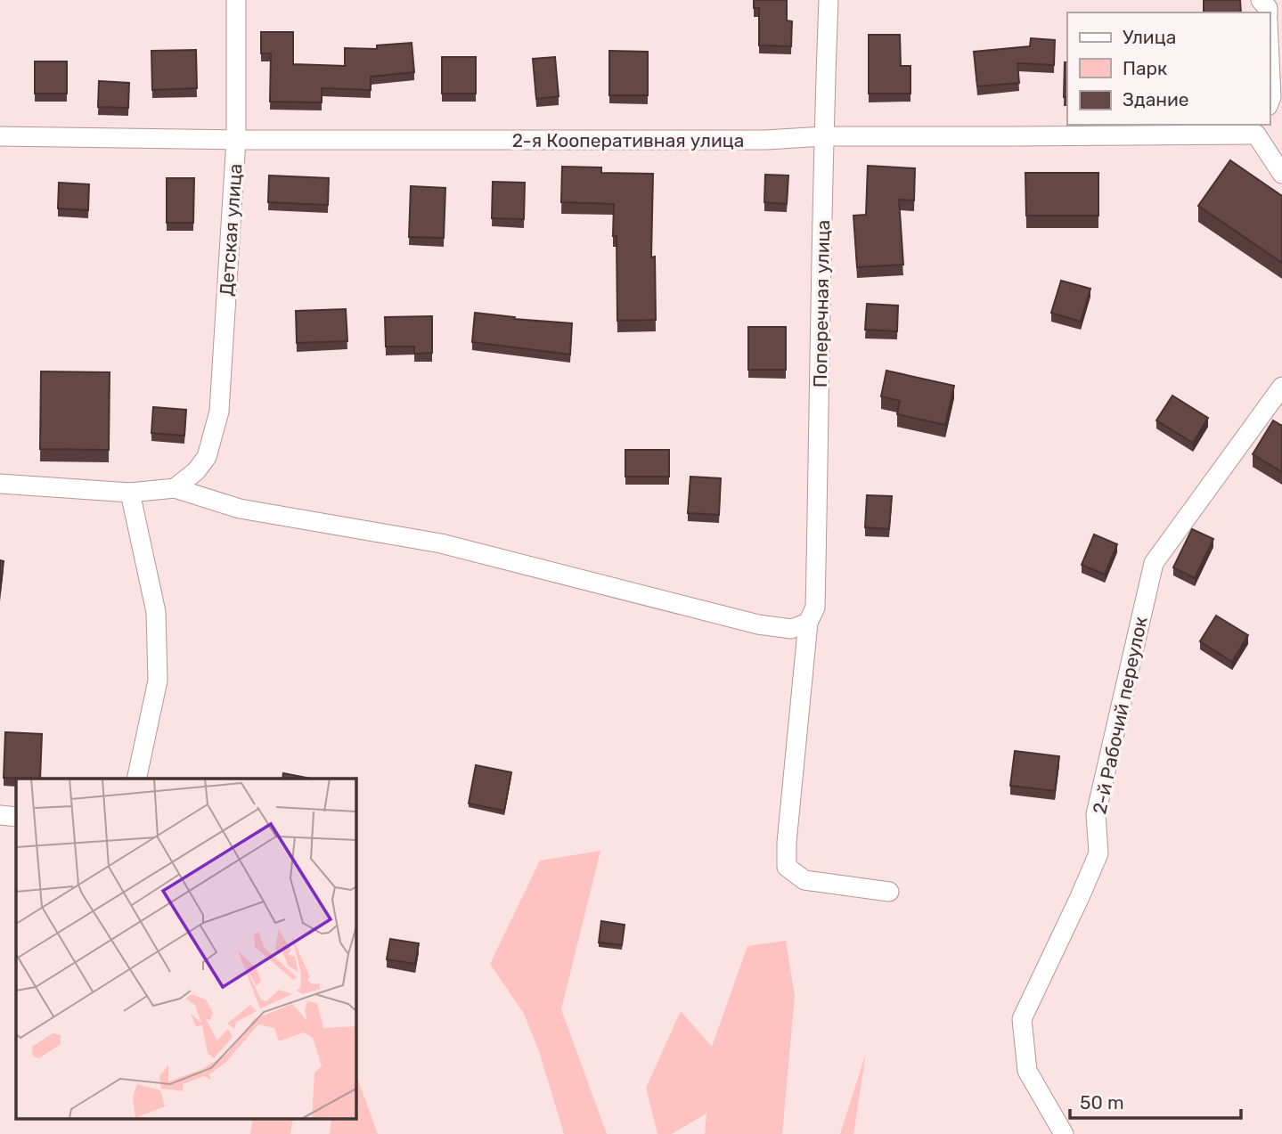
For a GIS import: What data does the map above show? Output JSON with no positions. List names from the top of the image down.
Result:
{
  "streets": {
    "street": [
      "2-я Кооперативная улица",
      "Детская улица",
      "Поперечная улица",
      "2-й Рабочий переулок"
    ]
  },
  "crossings": [
    ["2-я Кооперативная улица", "Детская улица"],
    ["2-я Кооперативная улица", "Поперечная улица"]
  ],
  "legend": ["Улица", "Парк", "Здание"],
  "scale_bar": "50 m"
}
